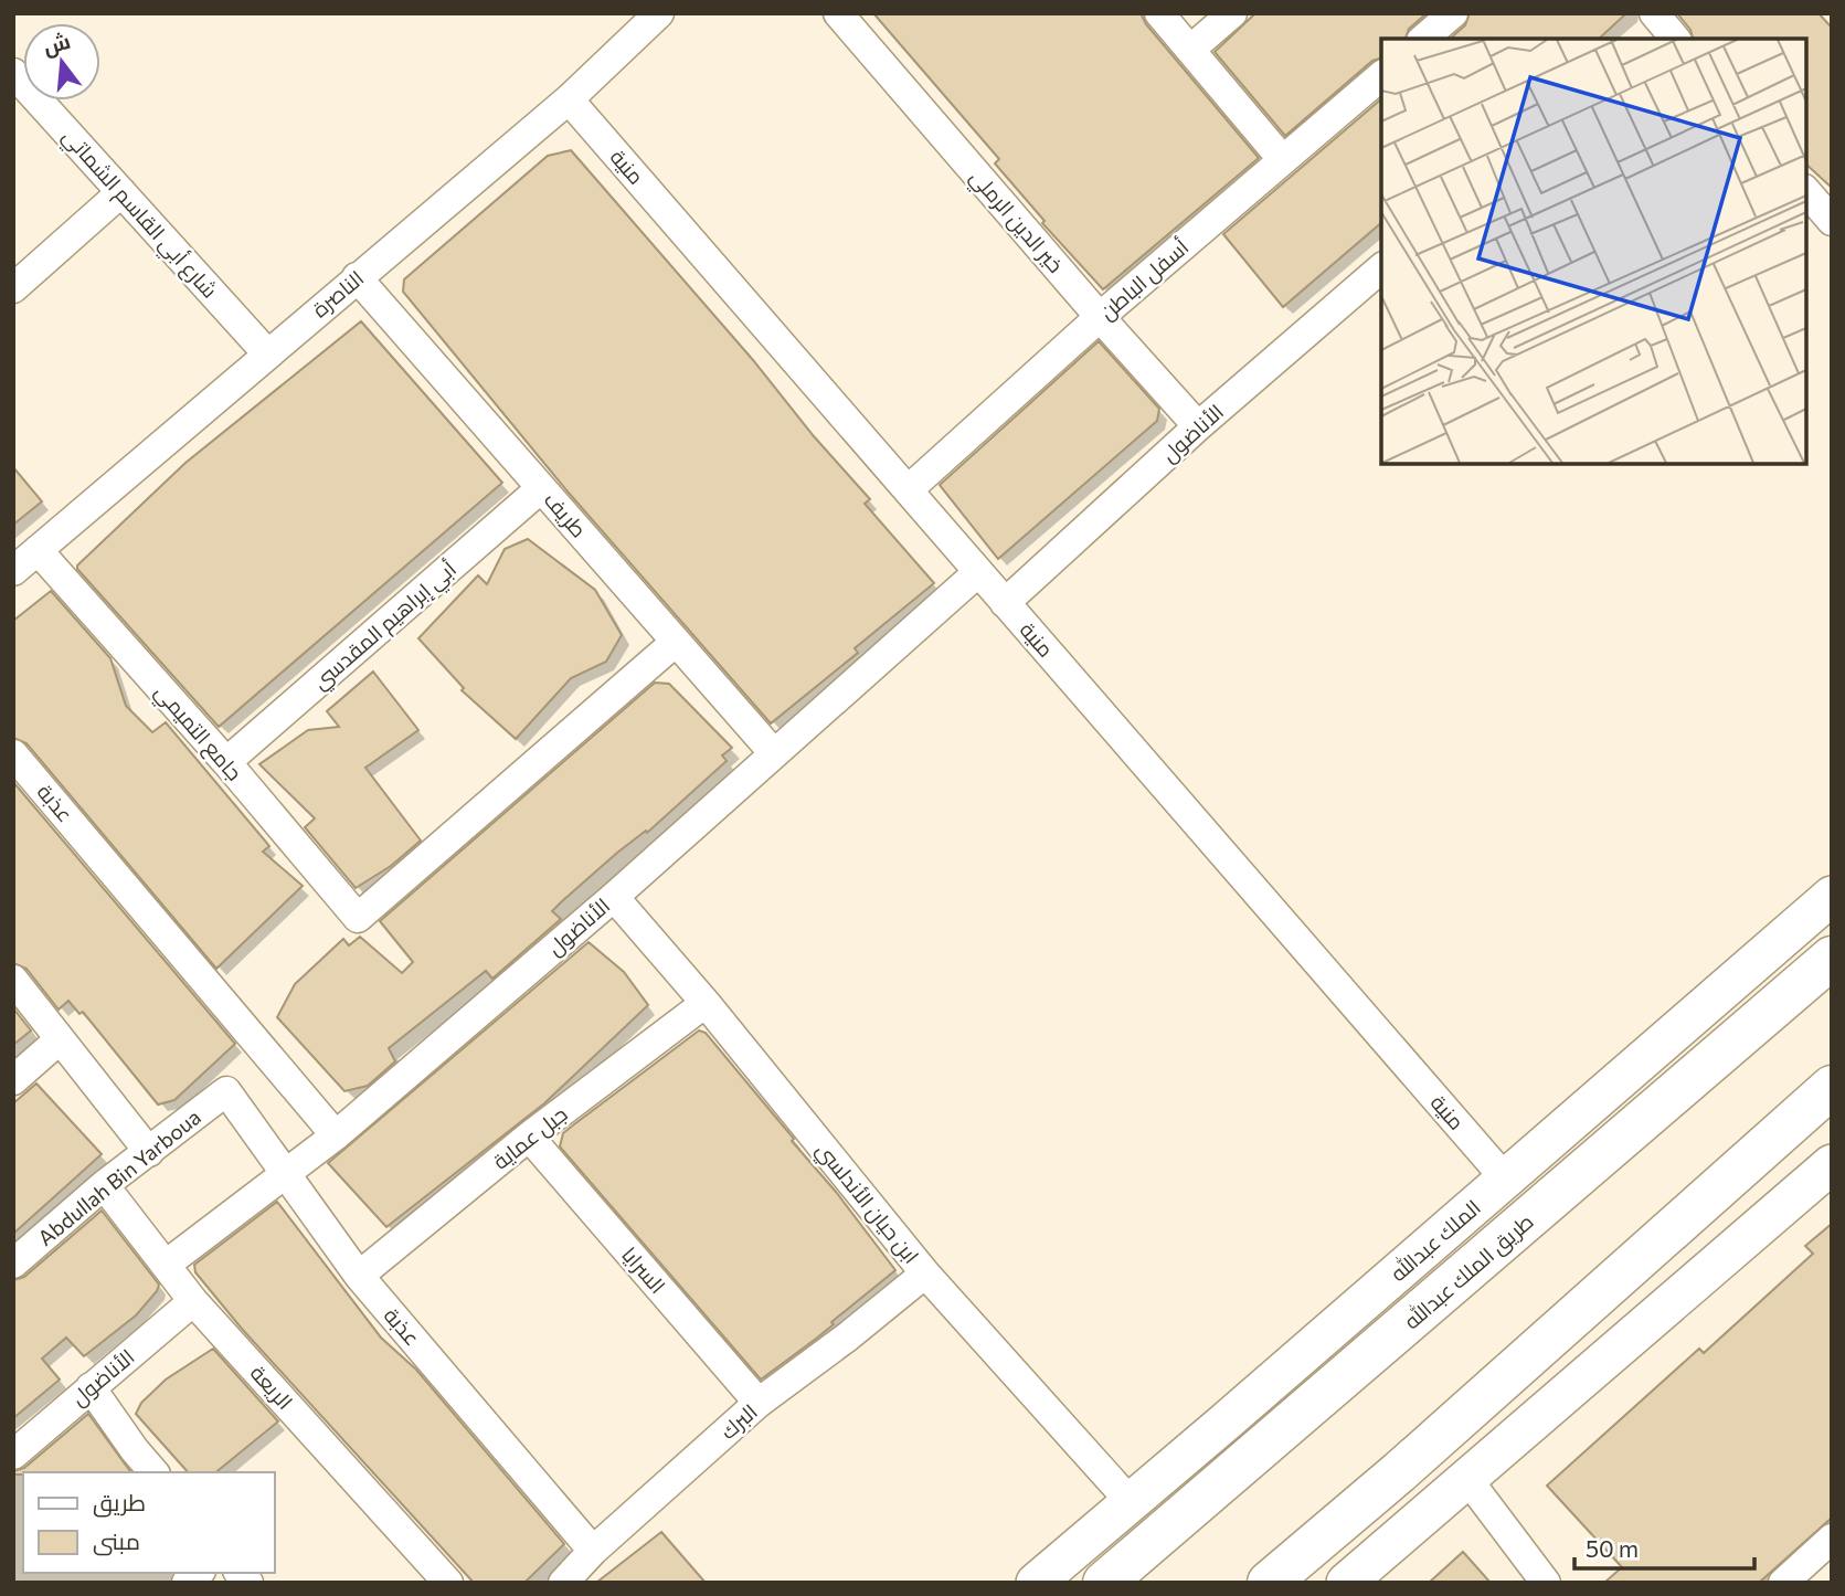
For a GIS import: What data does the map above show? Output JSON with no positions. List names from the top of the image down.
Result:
{
  "streets": {
    "highway": ["طريق الملك عبدالله"],
    "main road": ["الملك عبدالله"],
    "street": [
      "منية",
      "شارع أبي القاسم الشماتي",
      "خير الدين الرملي",
      "أسفل الباطن",
      "الناصرة",
      "الأناضول",
      "طريف",
      "أبي إبراهيم المقدسي",
      "جامع التميمي",
      "عذبة",
      "جبل عماية",
      "Abdullah Bin Yarboua",
      "ابن حيان الأندلسي",
      "السرايا",
      "الريعة",
      "البرك"
    ]
  },
  "crossings": [
    ["منية", "أسفل الباطن"],
    ["منية", "الناصرة"],
    ["منية", "الأناضول"],
    ["منية", "الملك عبدالله"],
    ["شارع أبي القاسم الشماتي", "الناصرة"],
    ["خير الدين الرملي", "أسفل الباطن"],
    ["خير الدين الرملي", "الأناضول"],
    ["الناصرة", "طريف"],
    ["الناصرة", "جامع التميمي"],
    ["الأناضول", "طريف"],
    ["الأناضول", "عذبة"],
    ["الأناضول", "ابن حيان الأندلسي"],
    ["الأناضول", "الريعة"],
    ["طريف", "أبي إبراهيم المقدسي"],
    ["طريف", "جامع التميمي"],
    ["أبي إبراهيم المقدسي", "جامع التميمي"],
    ["عذبة", "جبل عماية"],
    ["عذبة", "Abdullah Bin Yarboua"],
    ["عذبة", "البرك"],
    ["جبل عماية", "ابن حيان الأندلسي"],
    ["جبل عماية", "السرايا"],
    ["Abdullah Bin Yarboua", "الريعة"],
    ["ابن حيان الأندلسي", "الملك عبدالله"],
    ["ابن حيان الأندلسي", "البرك"],
    ["السرايا", "البرك"]
  ],
  "legend": ["طريق", "مبنى"],
  "scale_bar": "50 m",
  "north": "top"
}
